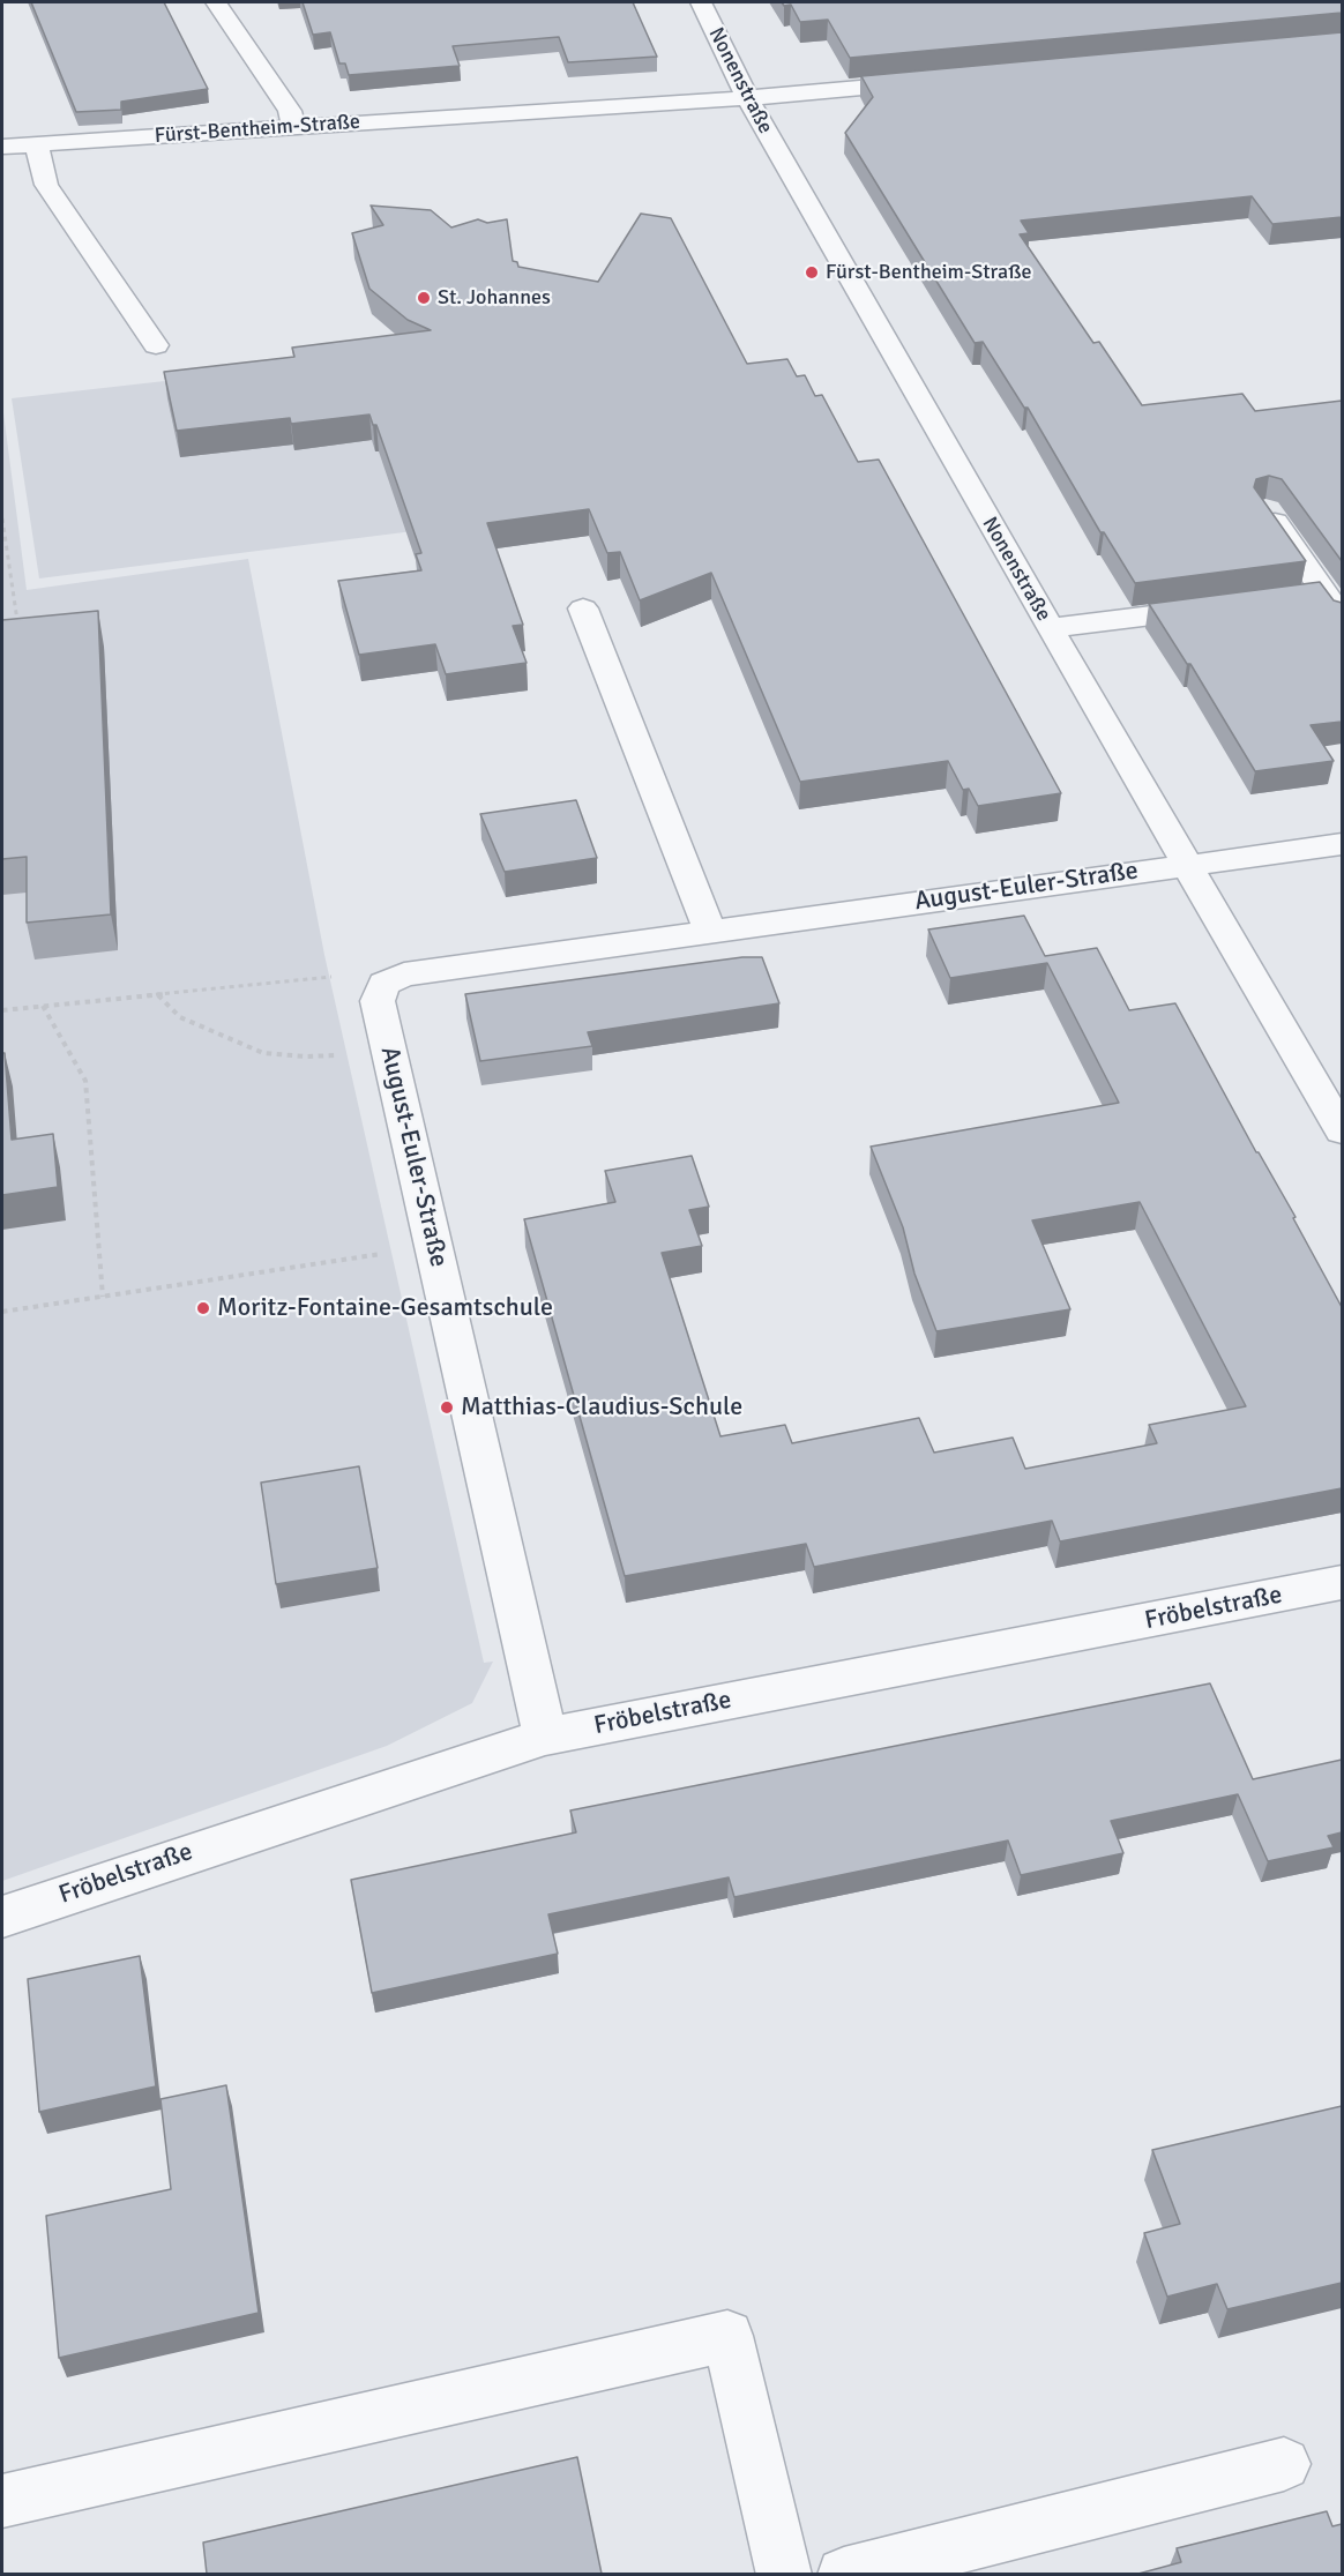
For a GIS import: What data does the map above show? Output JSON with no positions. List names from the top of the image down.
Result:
{
  "streets": {
    "street": [
      "Nonenstraße",
      "Fürst-Bentheim-Straße",
      "August-Euler-Straße",
      "Fröbelstraße"
    ]
  },
  "crossings": [
    ["Nonenstraße", "Fürst-Bentheim-Straße"],
    ["Nonenstraße", "August-Euler-Straße"],
    ["August-Euler-Straße", "Fröbelstraße"]
  ],
  "places": [
    "Fürst-Bentheim-Straße",
    "St. Johannes",
    "Moritz-Fontaine-Gesamtschule",
    "Matthias-Claudius-Schule"
  ]
}
